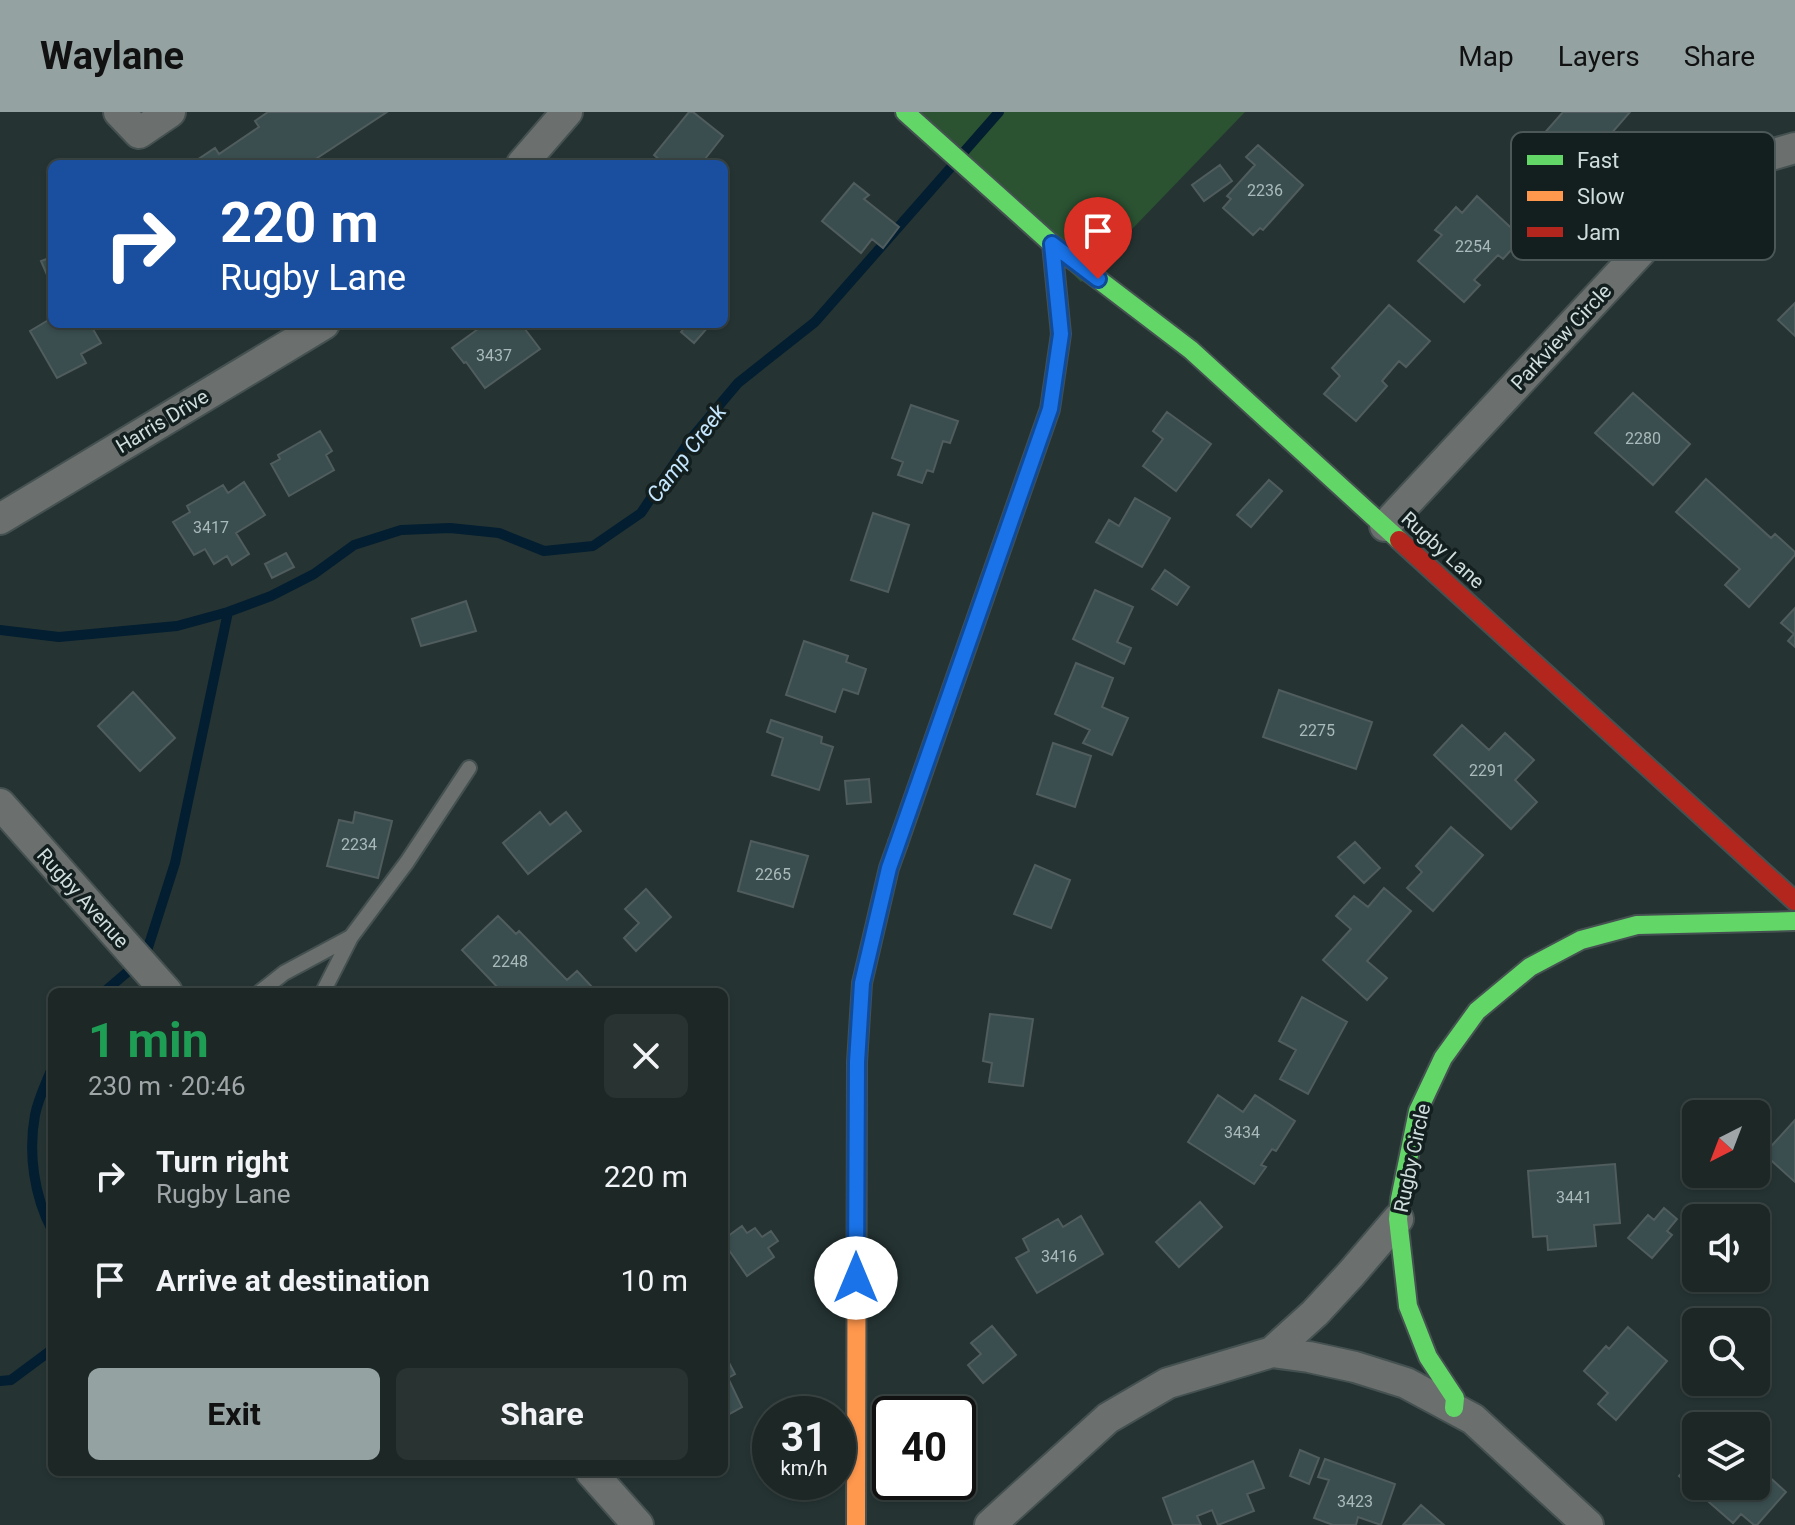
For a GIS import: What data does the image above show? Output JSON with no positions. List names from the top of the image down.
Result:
{
  "streets": {
    "street": [
      "Parkview Circle",
      "Harris Drive",
      "Rugby Lane",
      "Rugby Avenue",
      "Rugby Circle"
    ]
  },
  "crossings": [
    ["Parkview Circle", "Rugby Lane"]
  ],
  "water": ["Camp Creek"],
  "house_numbers": [
    "2236",
    "2254",
    "3437",
    "2280",
    "3417",
    "2275",
    "2291",
    "2234",
    "2265",
    "2248",
    "3434",
    "3441",
    "3416",
    "3423"
  ],
  "legend": ["Fast", "Slow", "Jam"],
  "north": "bottom left",
  "page": {
    "header": "Waylane",
    "nav": ["Map", "Layers", "Share"],
    "turn": ["220 m", "Rugby Lane"],
    "heading": ["1 min", "230 m · 20:46"],
    "list": [
      {
        "name": "Turn right",
        "note": "Rugby Lane",
        "value": "220 m"
      },
      {
        "name": "Arrive at destination",
        "value": "10 m"
      }
    ],
    "buttons": ["Exit", "Share"],
    "speed": "31 km/h",
    "limit": "40"
  }
}
